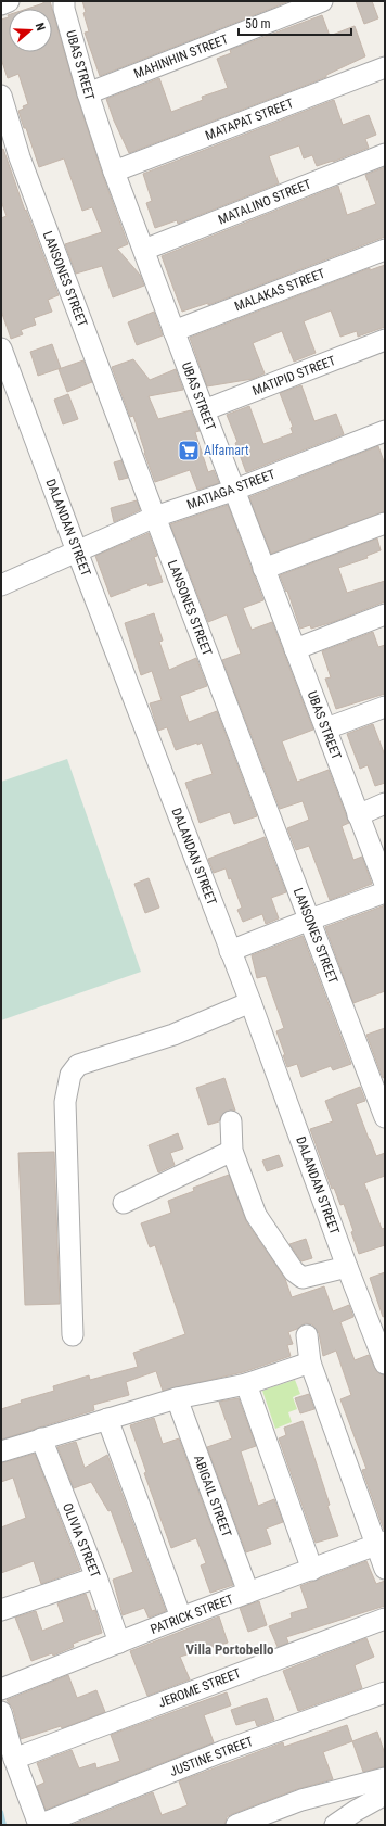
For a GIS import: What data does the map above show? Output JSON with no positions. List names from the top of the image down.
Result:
{
  "streets": {
    "street": [
      "MAHINHIN STREET",
      "UBAS STREET",
      "MATAPAT STREET",
      "MATALINO STREET",
      "LANSONES STREET",
      "MALAKAS STREET",
      "MATIPID STREET",
      "MATIAGA STREET",
      "DALANDAN STREET",
      "ABIGAIL STREET",
      "OLIVIA STREET",
      "PATRICK STREET",
      "JEROME STREET",
      "JUSTINE STREET"
    ]
  },
  "crossings": [
    ["MAHINHIN STREET", "UBAS STREET"],
    ["UBAS STREET", "MATAPAT STREET"],
    ["UBAS STREET", "MATALINO STREET"],
    ["UBAS STREET", "MALAKAS STREET"],
    ["UBAS STREET", "MATIPID STREET"],
    ["UBAS STREET", "MATIAGA STREET"],
    ["LANSONES STREET", "MATIAGA STREET"],
    ["MATIAGA STREET", "DALANDAN STREET"],
    ["ABIGAIL STREET", "PATRICK STREET"],
    ["OLIVIA STREET", "PATRICK STREET"]
  ],
  "districts": ["Villa Portobello"],
  "places": {
    "supermarket": ["Alfamart"]
  },
  "scale_bar": "50 m",
  "north": "right"
}
